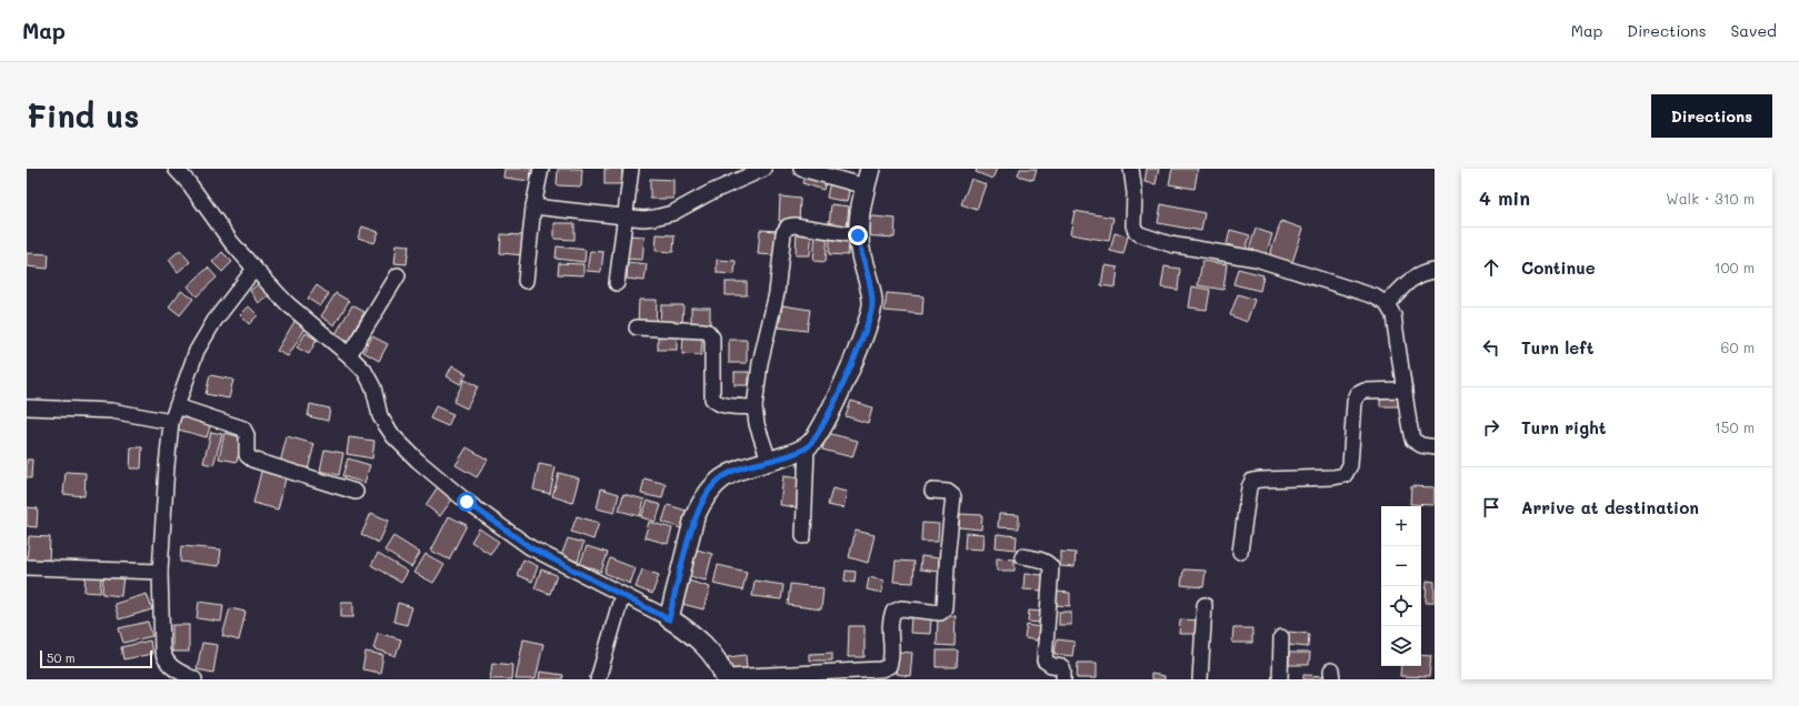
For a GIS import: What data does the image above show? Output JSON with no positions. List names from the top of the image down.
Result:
{
  "scale_bar": "50 m",
  "page": {
    "header": "Map",
    "nav": ["Map", "Directions", "Saved"],
    "buttons": "Directions",
    "title": "Find us",
    "heading": ["4 min", "Walk · 310 m"],
    "list": [
      ["Continue", "100 m"],
      ["Turn left", "60 m"],
      ["Turn right", "150 m"],
      "Arrive at destination"
    ],
    "map_buttons": ["+", "−"],
    "scale": "50 m"
  }
}
